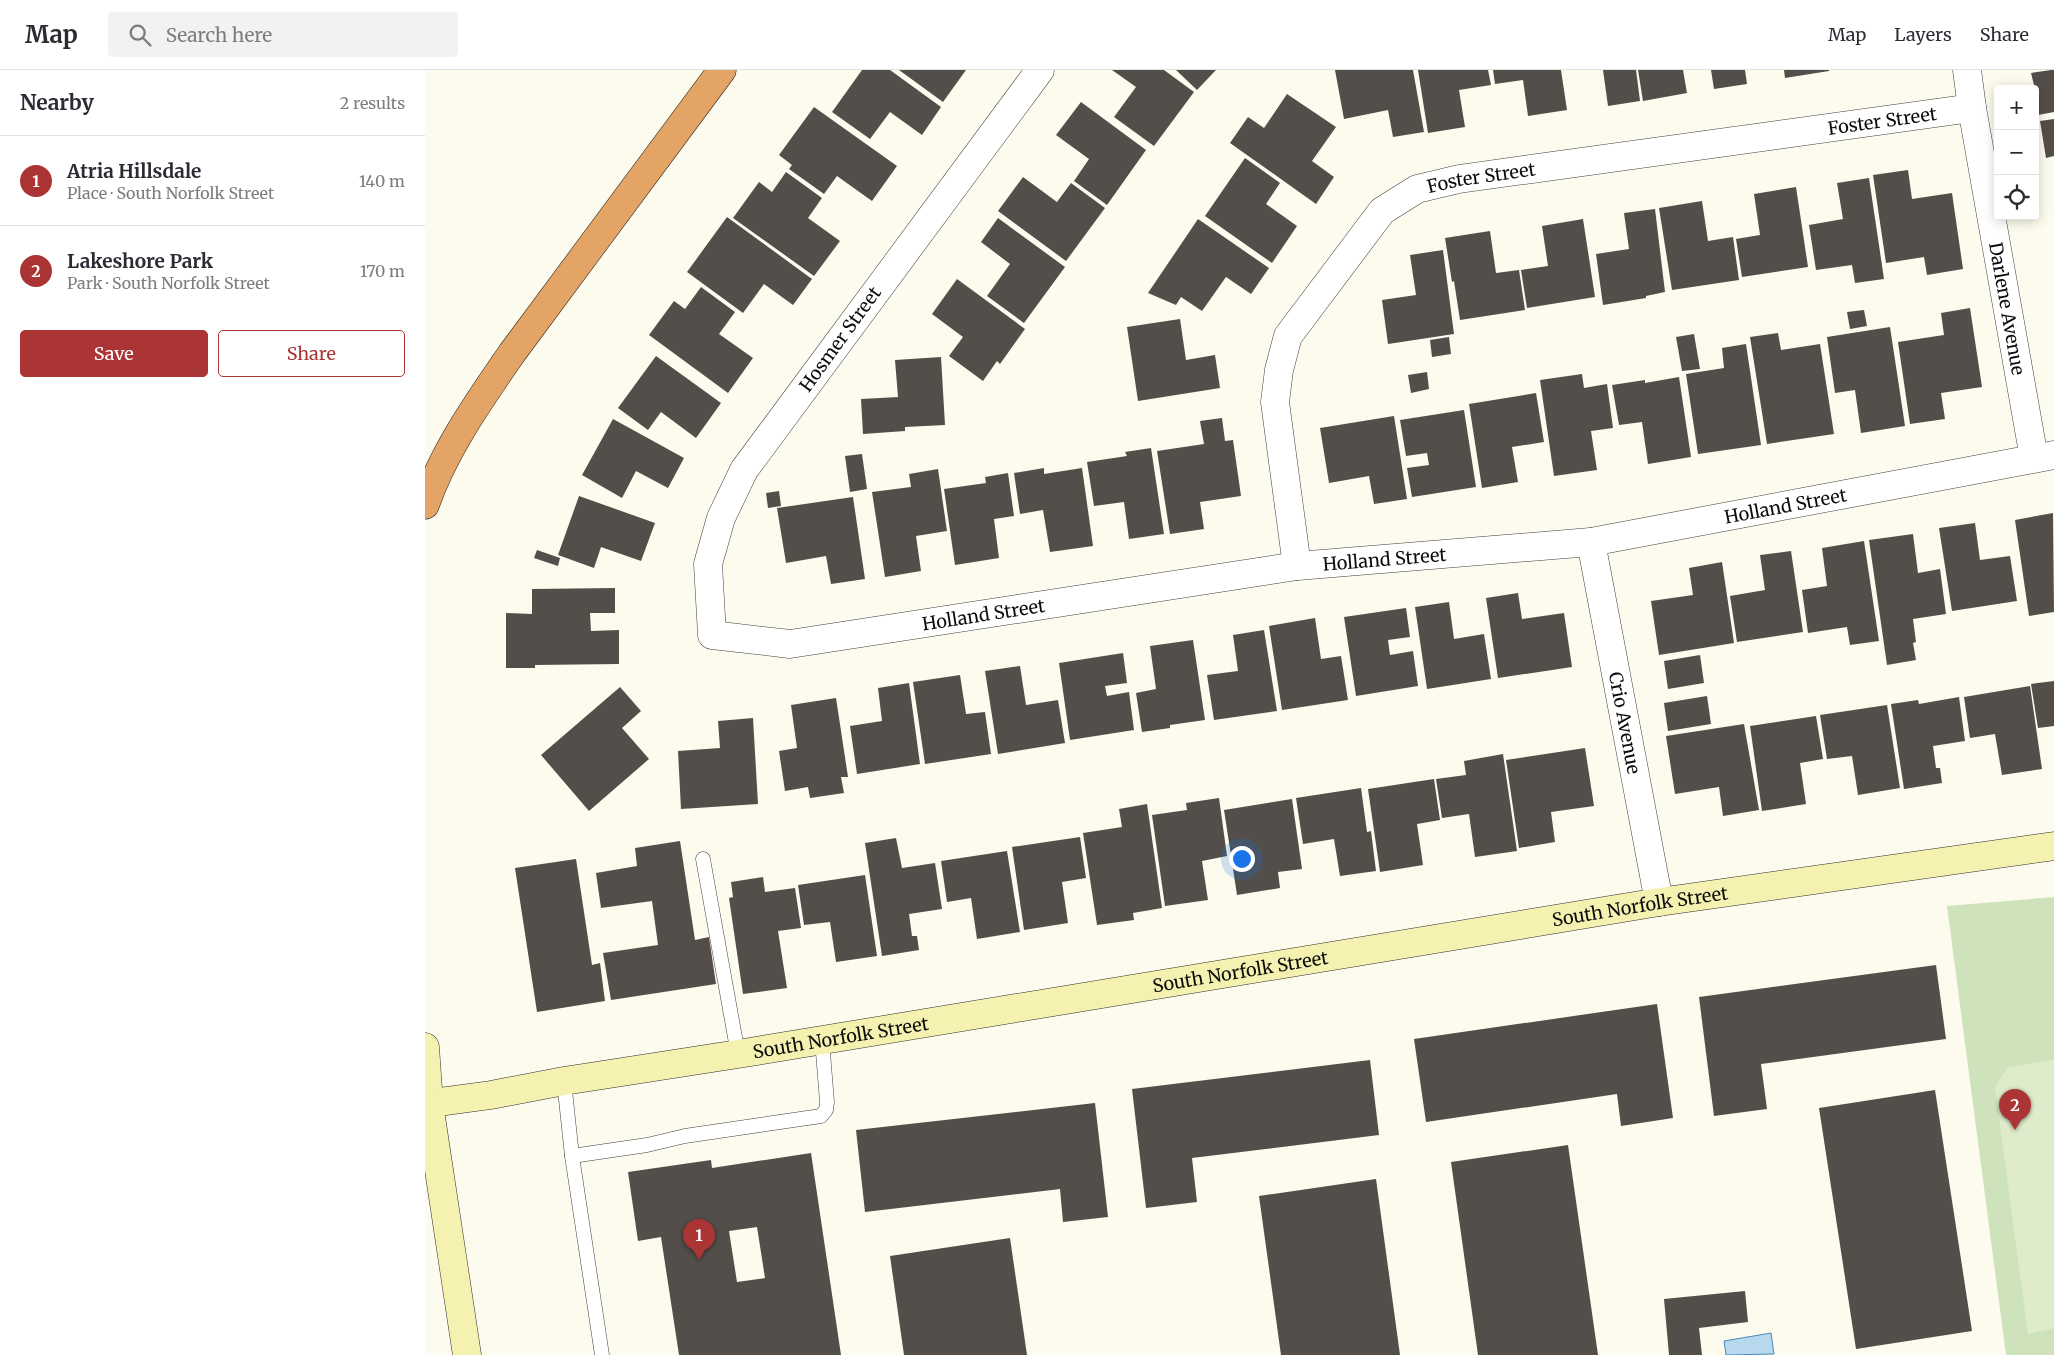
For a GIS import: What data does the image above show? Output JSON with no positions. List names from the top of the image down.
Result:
{
  "streets": {
    "main road": ["South Norfolk Street"],
    "street": [
      "Foster Street",
      "Darlene Avenue",
      "Hosmer Street",
      "Holland Street",
      "Crio Avenue"
    ]
  },
  "crossings": [
    ["Foster Street", "Darlene Avenue"],
    ["Foster Street", "Holland Street"],
    ["Darlene Avenue", "Holland Street"],
    ["Hosmer Street", "Holland Street"],
    ["Holland Street", "Crio Avenue"],
    ["Crio Avenue", "South Norfolk Street"]
  ],
  "page": {
    "header": "Map",
    "search": "Search here",
    "nav": ["Map", "Layers", "Share"],
    "heading": ["Nearby", "2 results"],
    "map_buttons": ["+", "−"],
    "list": [
      {
        "mark": "1",
        "name": "Atria Hillsdale",
        "note": "Place · South Norfolk Street",
        "value": "140 m"
      },
      {
        "mark": "2",
        "name": "Lakeshore Park",
        "note": "Park · South Norfolk Street",
        "value": "170 m"
      }
    ],
    "buttons": ["Save", "Share"],
    "pins": ["2", "1"]
  }
}
